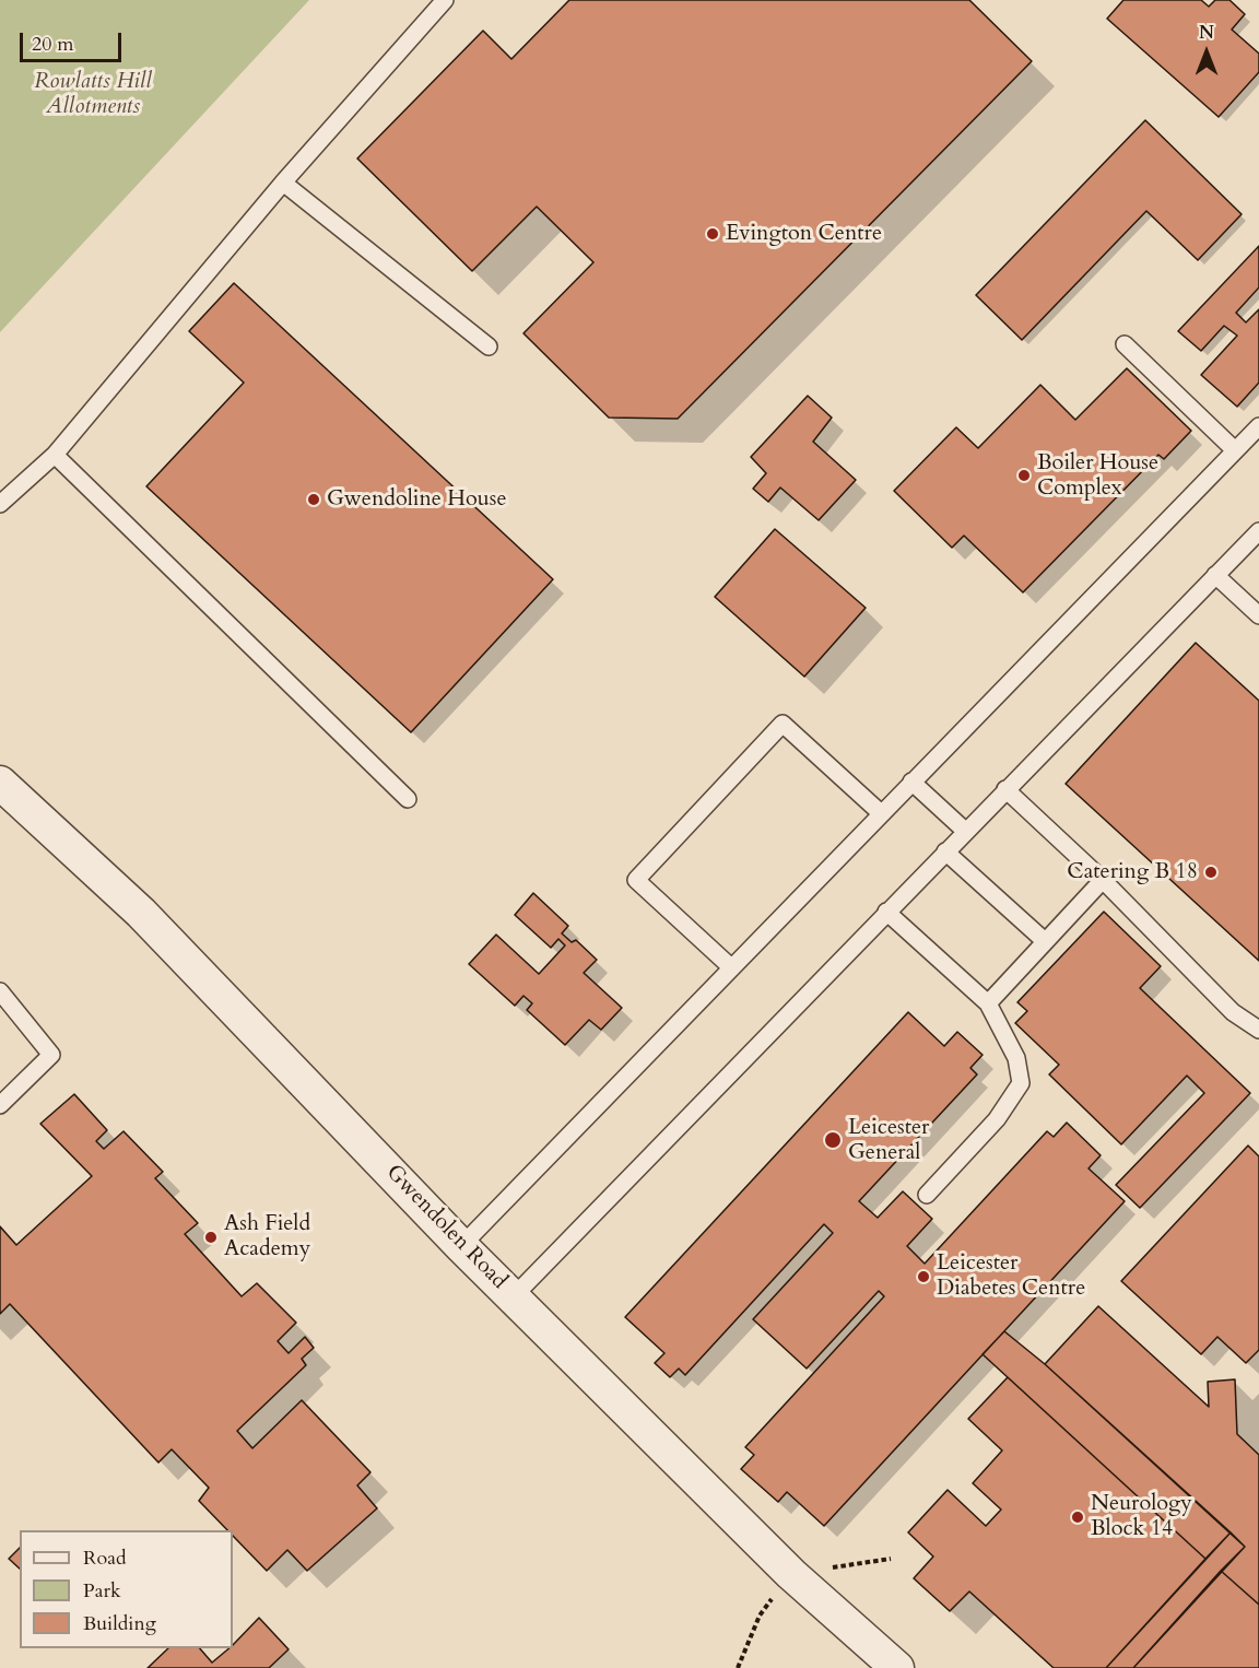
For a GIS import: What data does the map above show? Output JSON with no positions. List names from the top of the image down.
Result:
{
  "streets": {
    "street": ["Gwendolen Road"]
  },
  "parks": ["Rowlatts Hill Allotments"],
  "places": [
    "Evington Centre",
    "Boiler House Complex",
    "Gwendoline House",
    "Catering B 18",
    "Leicester General",
    "Ash Field Academy",
    "Leicester Diabetes Centre",
    "Neurology Block 14"
  ],
  "legend": ["Road", "Park", "Building"],
  "scale_bar": "20 m",
  "north": "top"
}
